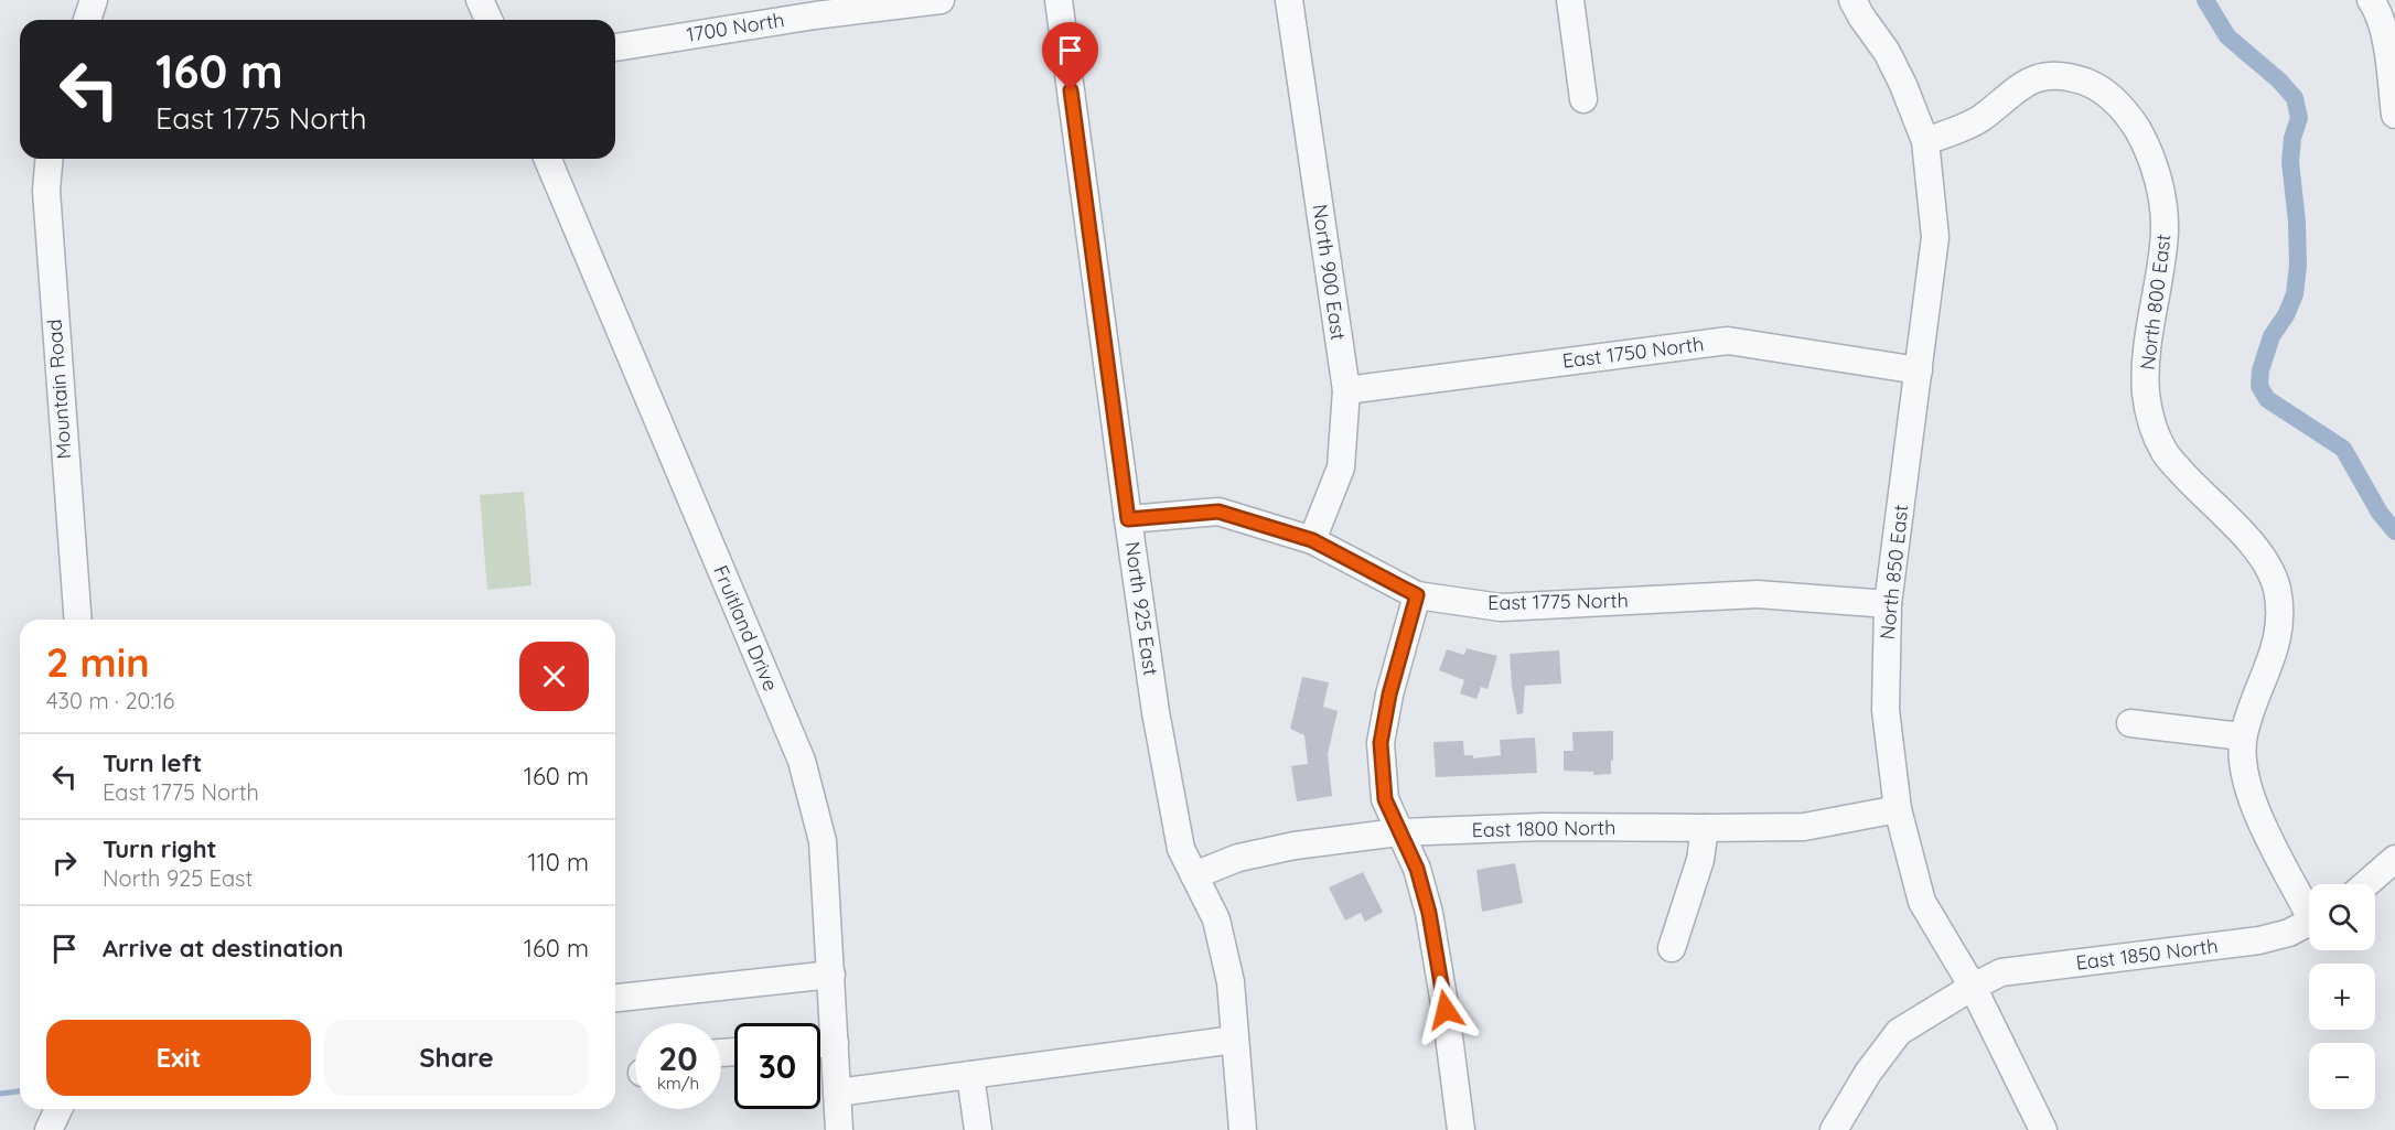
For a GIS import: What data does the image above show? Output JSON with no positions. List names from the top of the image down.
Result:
{
  "streets": {
    "street": [
      "1700 North",
      "North 900 East",
      "North 800 East",
      "East 1750 North",
      "Mountain Road",
      "North 850 East",
      "East 1775 North",
      "North 925 East",
      "Fruitland Drive",
      "East 1800 North",
      "East 1850 North"
    ]
  },
  "crossings": [
    ["North 900 East", "East 1750 North"],
    ["North 900 East", "East 1775 North"],
    ["North 800 East", "North 850 East"],
    ["East 1750 North", "North 850 East"],
    ["North 850 East", "East 1775 North"],
    ["North 850 East", "East 1800 North"],
    ["North 850 East", "East 1850 North"],
    ["East 1775 North", "North 925 East"],
    ["North 925 East", "East 1800 North"]
  ],
  "page": {
    "turn": ["160 m", "East 1775 North"],
    "heading": ["2 min", "430 m · 20:16"],
    "list": [
      {
        "name": "Turn left",
        "note": "East 1775 North",
        "value": "160 m"
      },
      {
        "name": "Turn right",
        "note": "North 925 East",
        "value": "110 m"
      },
      {
        "name": "Arrive at destination",
        "value": "160 m"
      }
    ],
    "map_buttons": ["+", "−"],
    "buttons": ["Exit", "Share"],
    "speed": "20 km/h",
    "limit": "30"
  }
}
